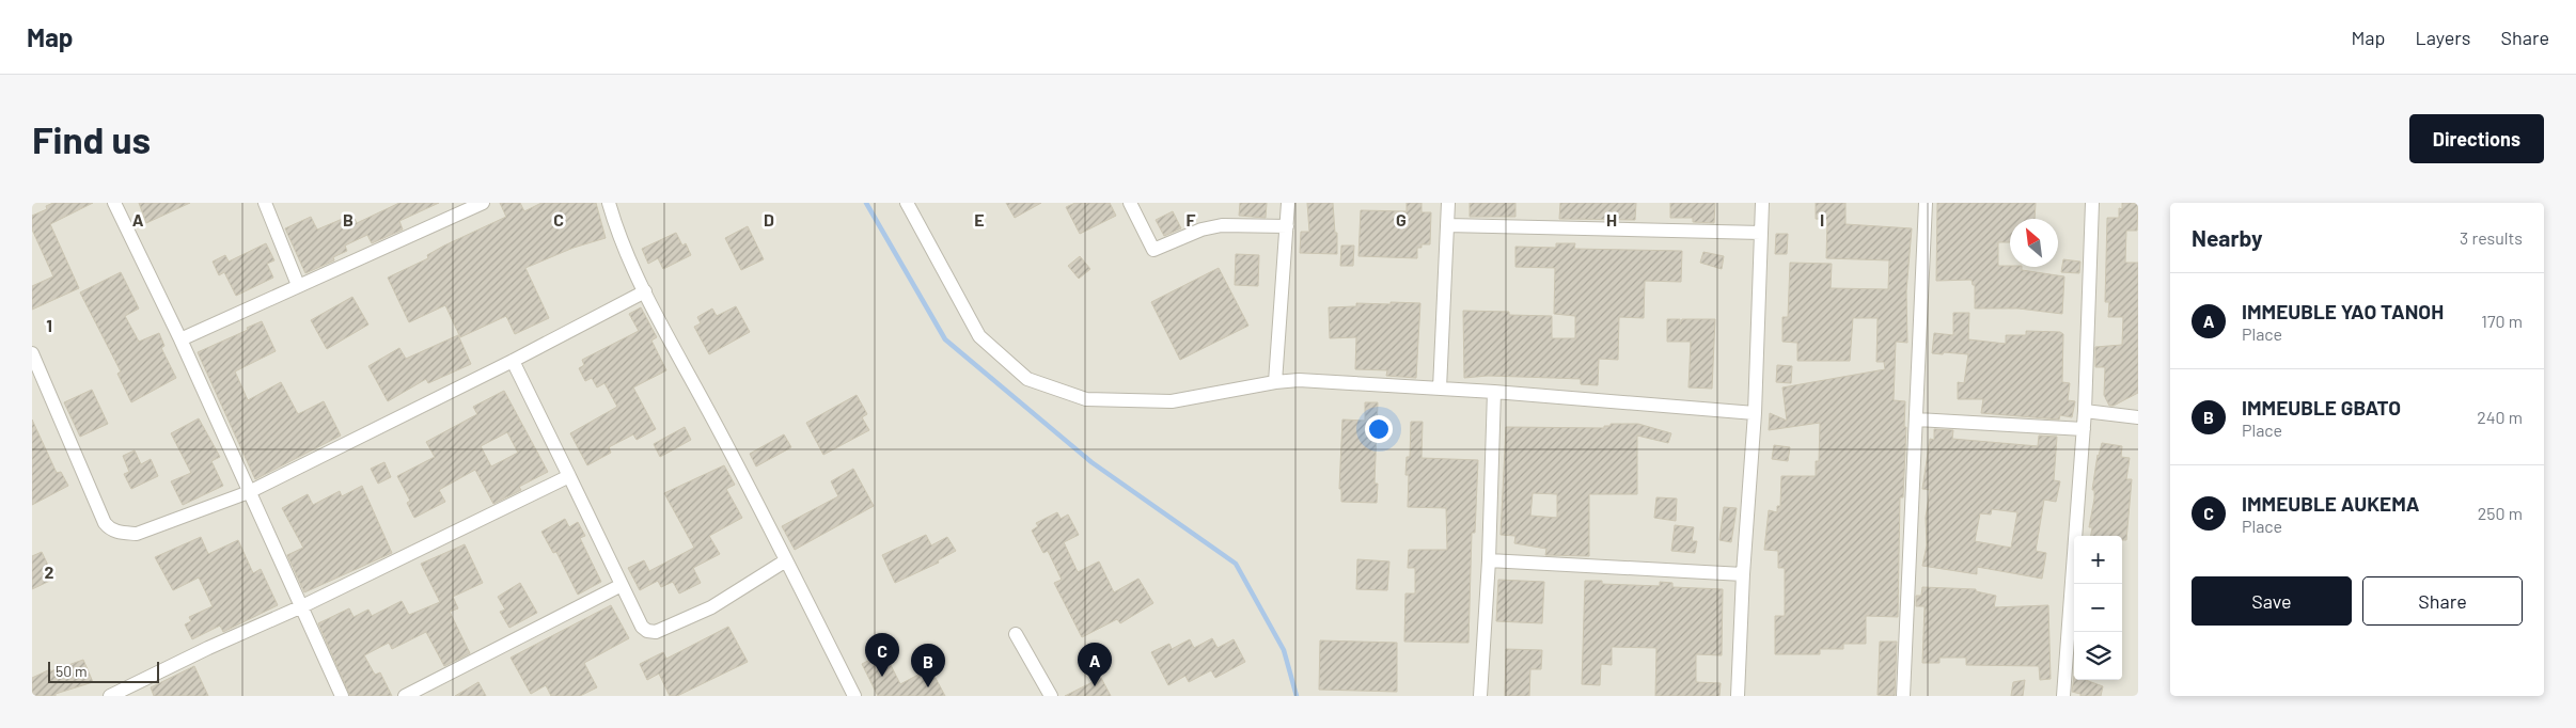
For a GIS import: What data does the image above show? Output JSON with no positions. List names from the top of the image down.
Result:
{
  "scale_bar": "50 m",
  "north": "top left",
  "page": {
    "header": "Map",
    "nav": ["Map", "Layers", "Share"],
    "buttons": [
      "Directions",
      ["Save", "Share"]
    ],
    "title": "Find us",
    "heading": ["Nearby", "3 results"],
    "list": [
      {
        "mark": "A",
        "name": "IMMEUBLE YAO TANOH",
        "note": "Place",
        "value": "170 m"
      },
      {
        "mark": "B",
        "name": "IMMEUBLE GBATO",
        "note": "Place",
        "value": "240 m"
      },
      {
        "mark": "C",
        "name": "IMMEUBLE AUKEMA",
        "note": "Place",
        "value": "250 m"
      }
    ],
    "map_buttons": ["+", "−"],
    "pins": ["C", "A", "B"],
    "scale": "50 m"
  },
  "grid": {
    "columns": [
      "A",
      "B",
      "C",
      "D",
      "E",
      "F",
      "G",
      "H",
      "I"
    ],
    "rows": ["1", "2"]
  }
}
